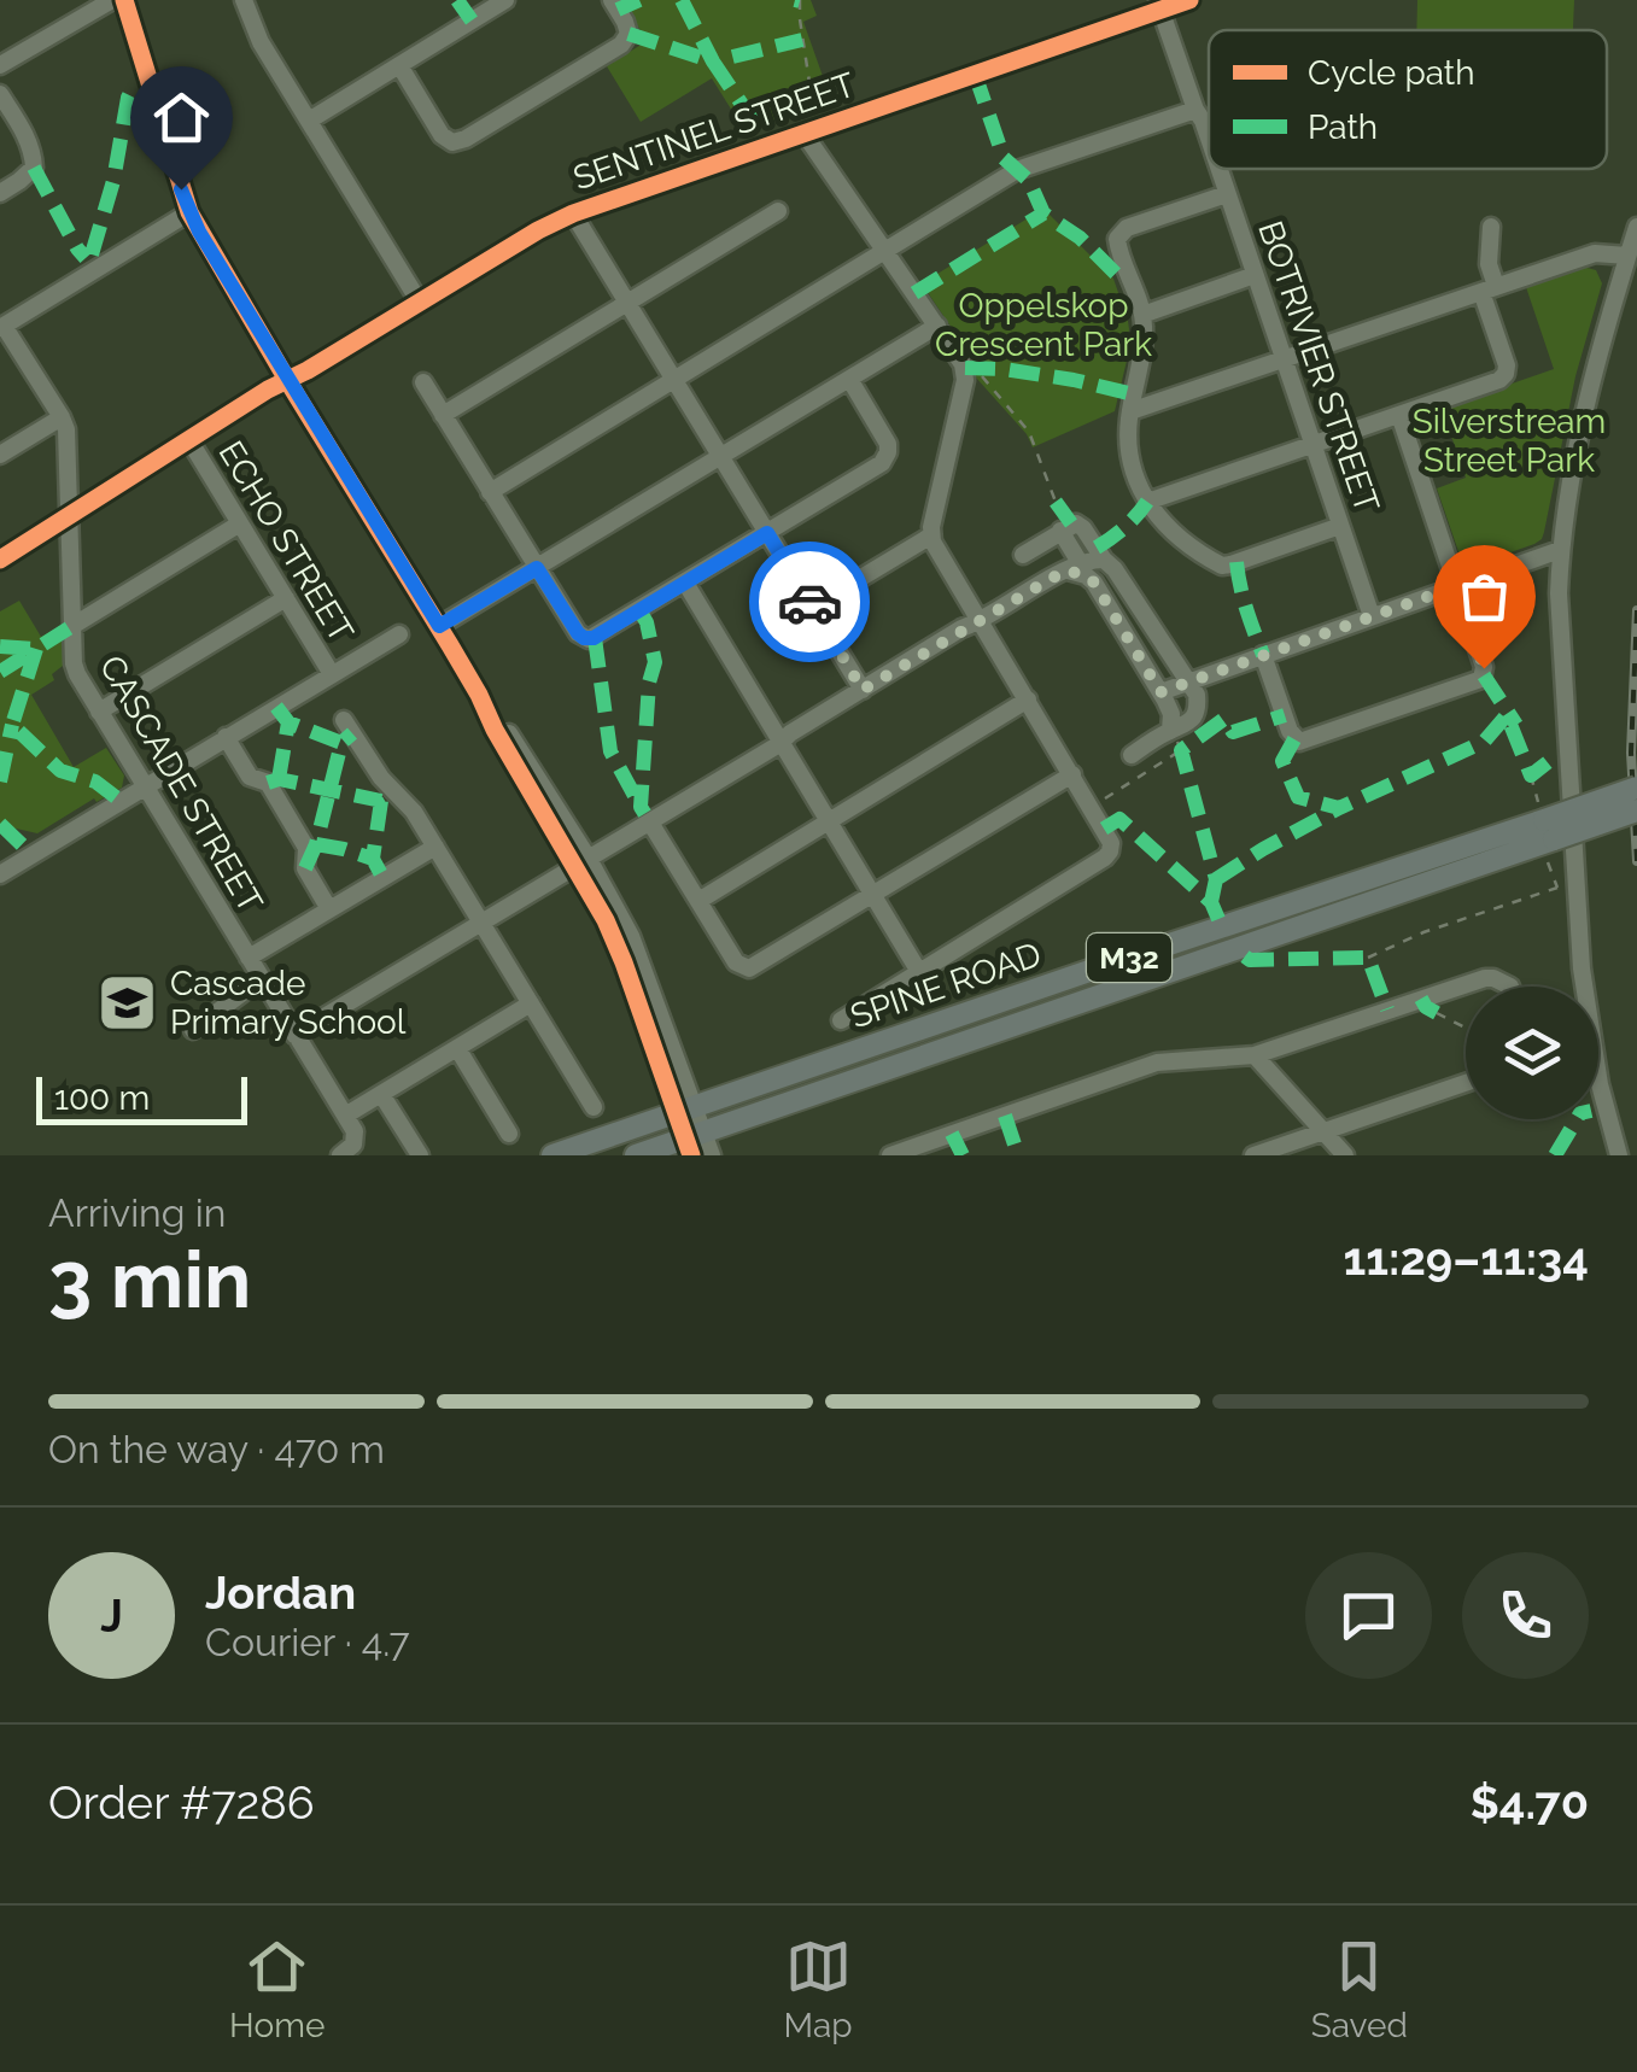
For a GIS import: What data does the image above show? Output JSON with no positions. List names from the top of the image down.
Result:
{
  "streets": {
    "main road": ["M32", "SPINE ROAD"],
    "street": [
      "SENTINEL STREET",
      "BOTRIVIER STREET",
      "ECHO STREET",
      "CASCADE STREET"
    ]
  },
  "crossings": [
    ["SENTINEL STREET", "BOTRIVIER STREET"],
    ["SENTINEL STREET", "ECHO STREET"],
    ["SENTINEL STREET", "CASCADE STREET"]
  ],
  "parks": ["Oppelskop Crescent Park", "Silverstream Street Park"],
  "places": {
    "school or university": ["Cascade Primary School"]
  },
  "legend": ["Cycle path", "Path"],
  "scale_bar": "100 m",
  "page": {
    "scale": "100 m",
    "heading": ["3 min", "Arriving in", "11:29–11:34"],
    "panel": [
      "Jordan",
      "Courier · 4.7",
      "Order #7286",
      "$4.70"
    ],
    "bar": "On the way · 470 m",
    "round": "J",
    "tabs": ["Home", "Map", "Saved"]
  }
}
